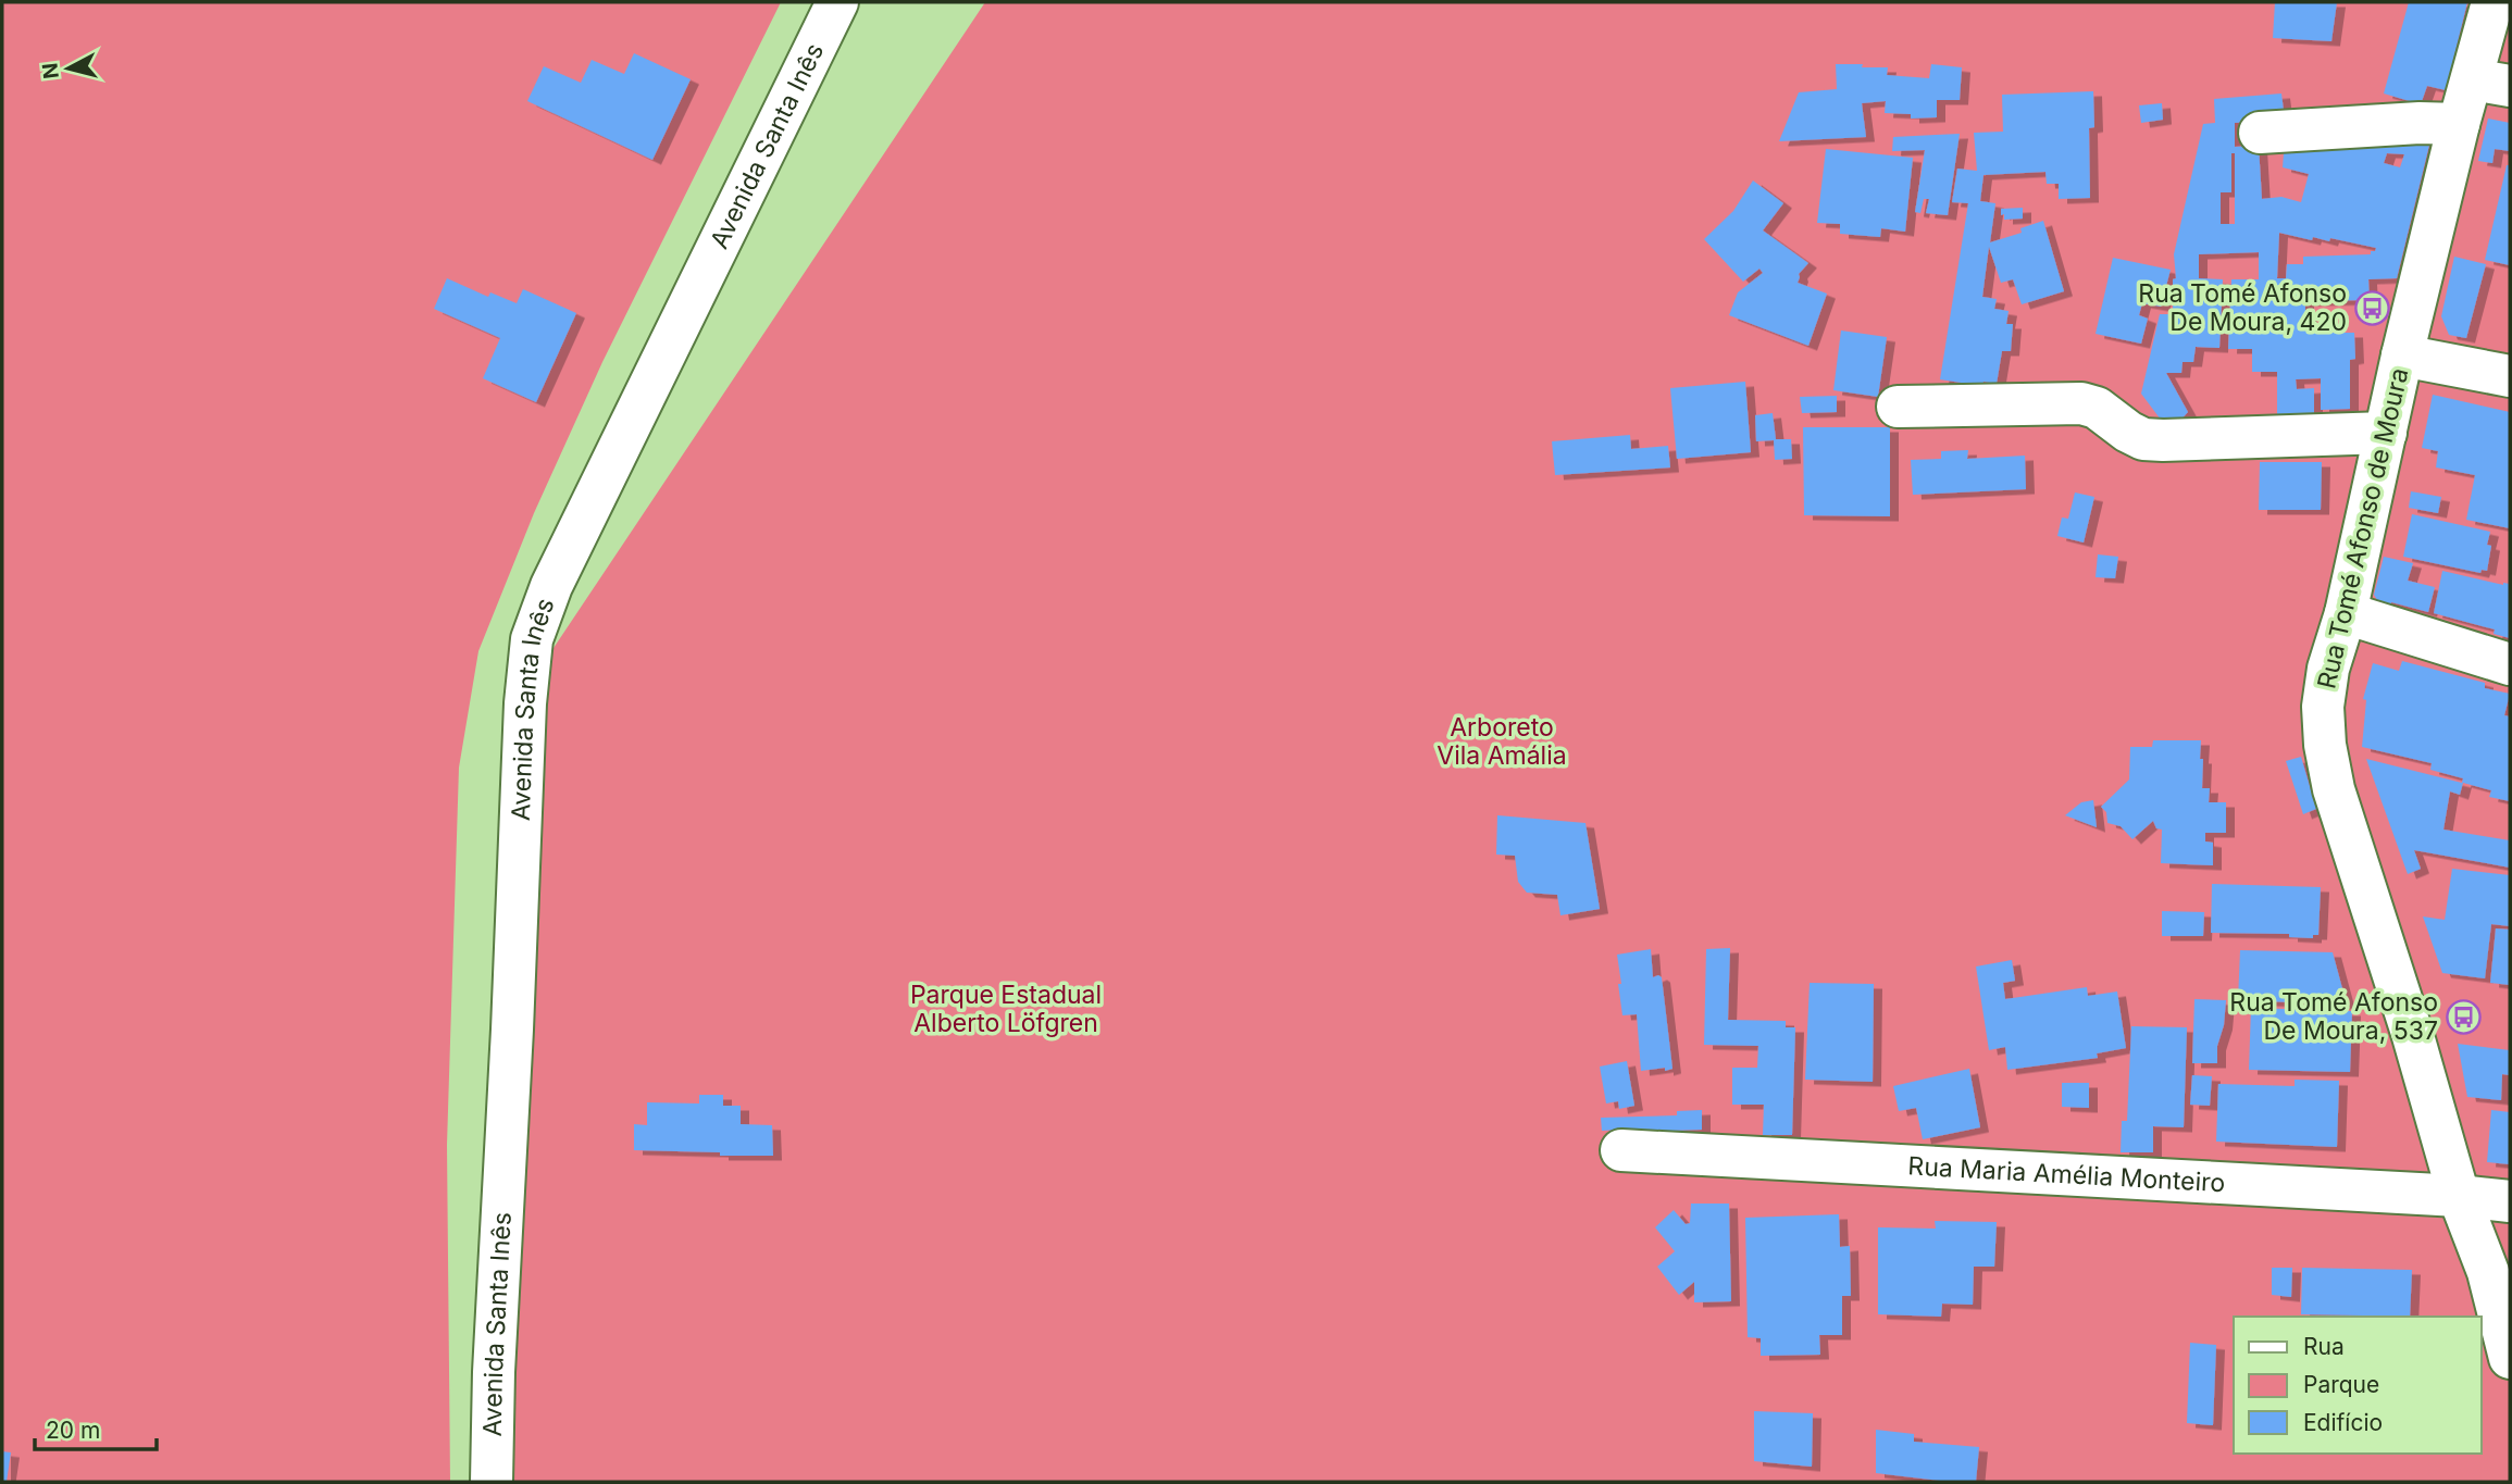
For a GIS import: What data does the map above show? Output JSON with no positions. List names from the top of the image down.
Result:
{
  "streets": {
    "street": ["Avenida Santa Inês", "Rua Tomé Afonso de Moura", "Rua Maria Amélia Monteiro"]
  },
  "crossings": [
    ["Rua Tomé Afonso de Moura", "Rua Maria Amélia Monteiro"]
  ],
  "parks": ["Arboreto Vila Amália", "Parque Estadual Alberto Löfgren"],
  "places": {
    "bus stop": ["Rua Tomé Afonso De Moura, 420", "Rua Tomé Afonso De Moura, 537"]
  },
  "legend": ["Rua", "Parque", "Edifício"],
  "scale_bar": "20 m",
  "north": "left"
}
